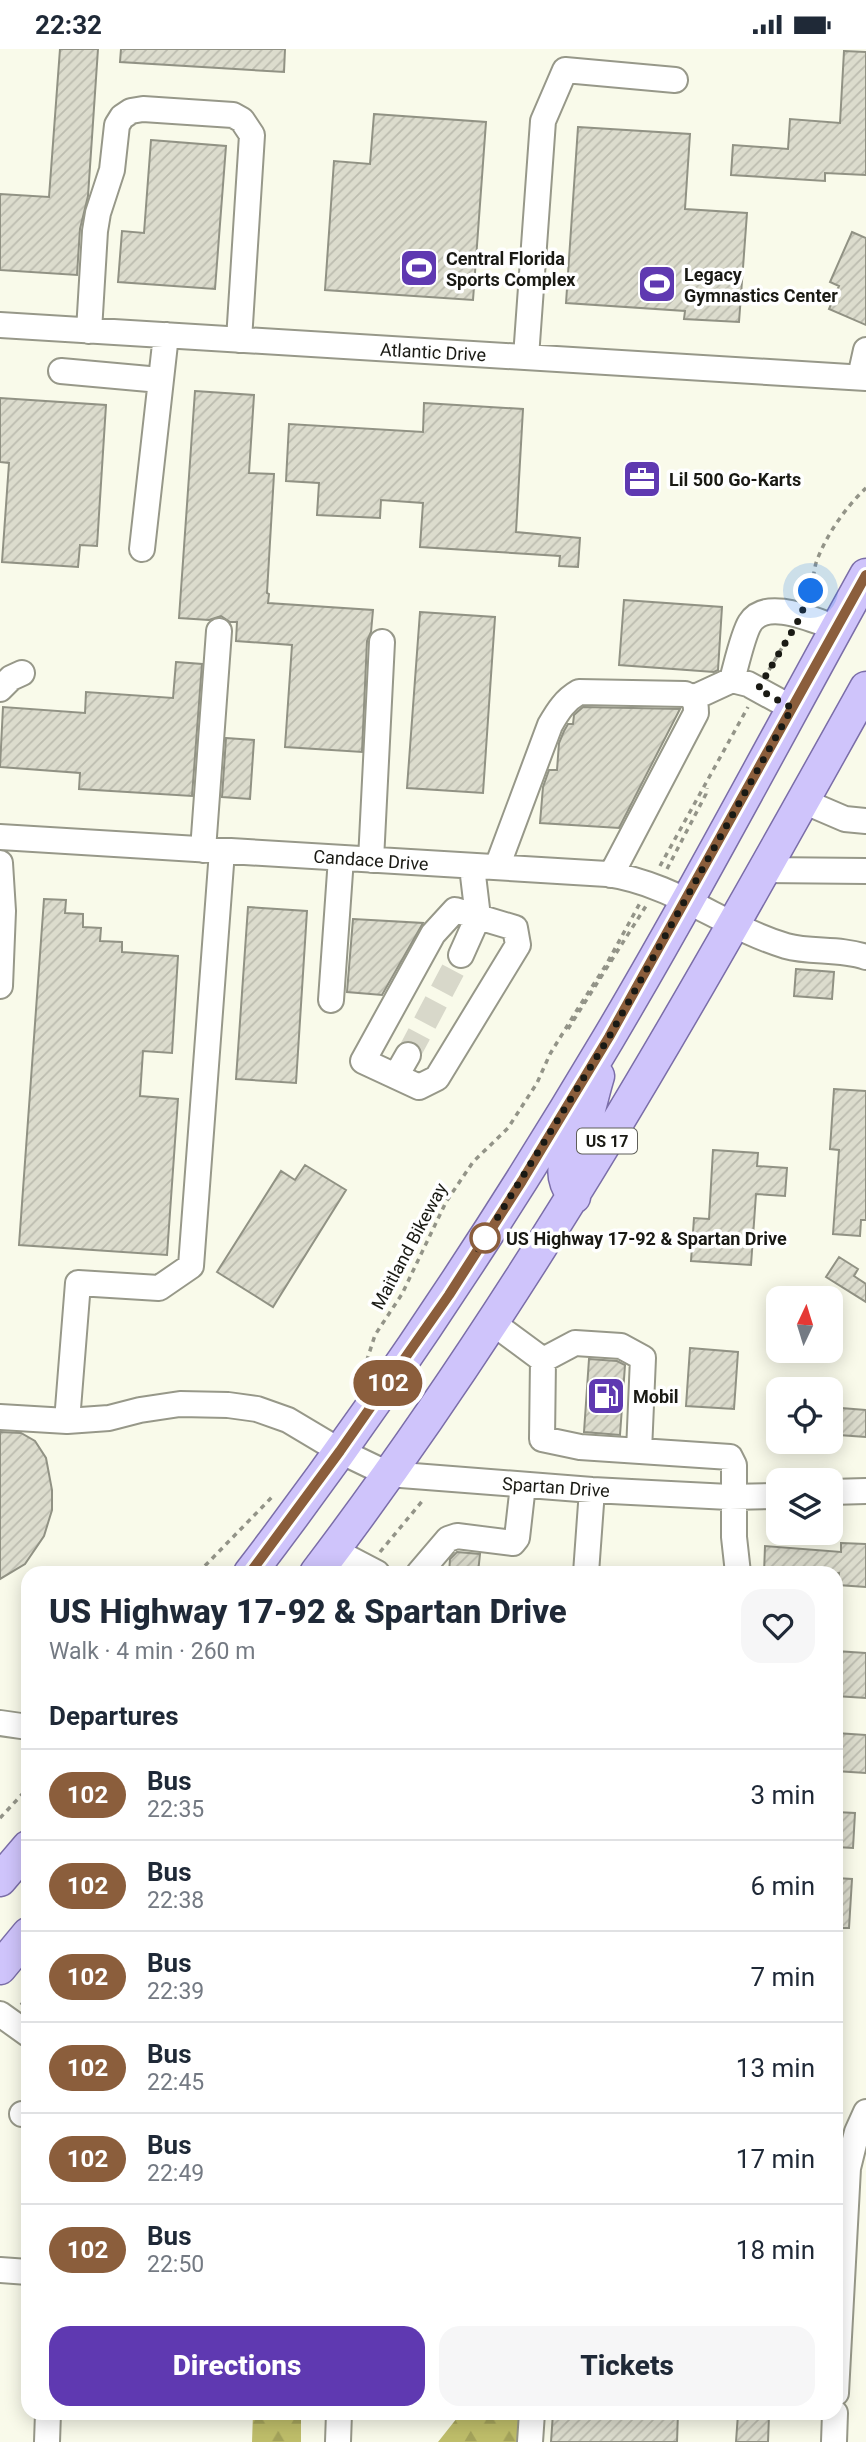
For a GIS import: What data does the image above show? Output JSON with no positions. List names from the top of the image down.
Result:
{
  "streets": {
    "main road": ["US 17"],
    "street": ["Atlantic Drive", "Candace Drive", "Spartan Drive"],
    "path": ["Maitland Bikeway"]
  },
  "crossings": [
    ["Candace Drive", "US 17"],
    ["US 17", "Spartan Drive"]
  ],
  "places": {
    "sports": ["Central Florida Sports Complex", "Legacy Gymnastics Center"],
    "office": ["Lil 500 Go-Karts"],
    "other": ["US Highway 17-92 & Spartan Drive"],
    "fuel station": ["Mobil"]
  },
  "lines": ["bus line 102"],
  "north": "top",
  "page": {
    "status": "22:32",
    "on_map": "102",
    "heading": [
      ["US Highway 17-92 & Spartan Drive", "Walk · 4 min · 260 m"],
      "Departures"
    ],
    "list": [
      {
        "mark": "102",
        "name": "Bus",
        "note": "22:35",
        "value": "3 min"
      },
      {
        "mark": "102",
        "name": "Bus",
        "note": "22:38",
        "value": "6 min"
      },
      {
        "mark": "102",
        "name": "Bus",
        "note": "22:39",
        "value": "7 min"
      },
      {
        "mark": "102",
        "name": "Bus",
        "note": "22:45",
        "value": "13 min"
      },
      {
        "mark": "102",
        "name": "Bus",
        "note": "22:49",
        "value": "17 min"
      },
      {
        "mark": "102",
        "name": "Bus",
        "note": "22:50",
        "value": "18 min"
      }
    ],
    "buttons": ["Directions", "Tickets"]
  }
}
